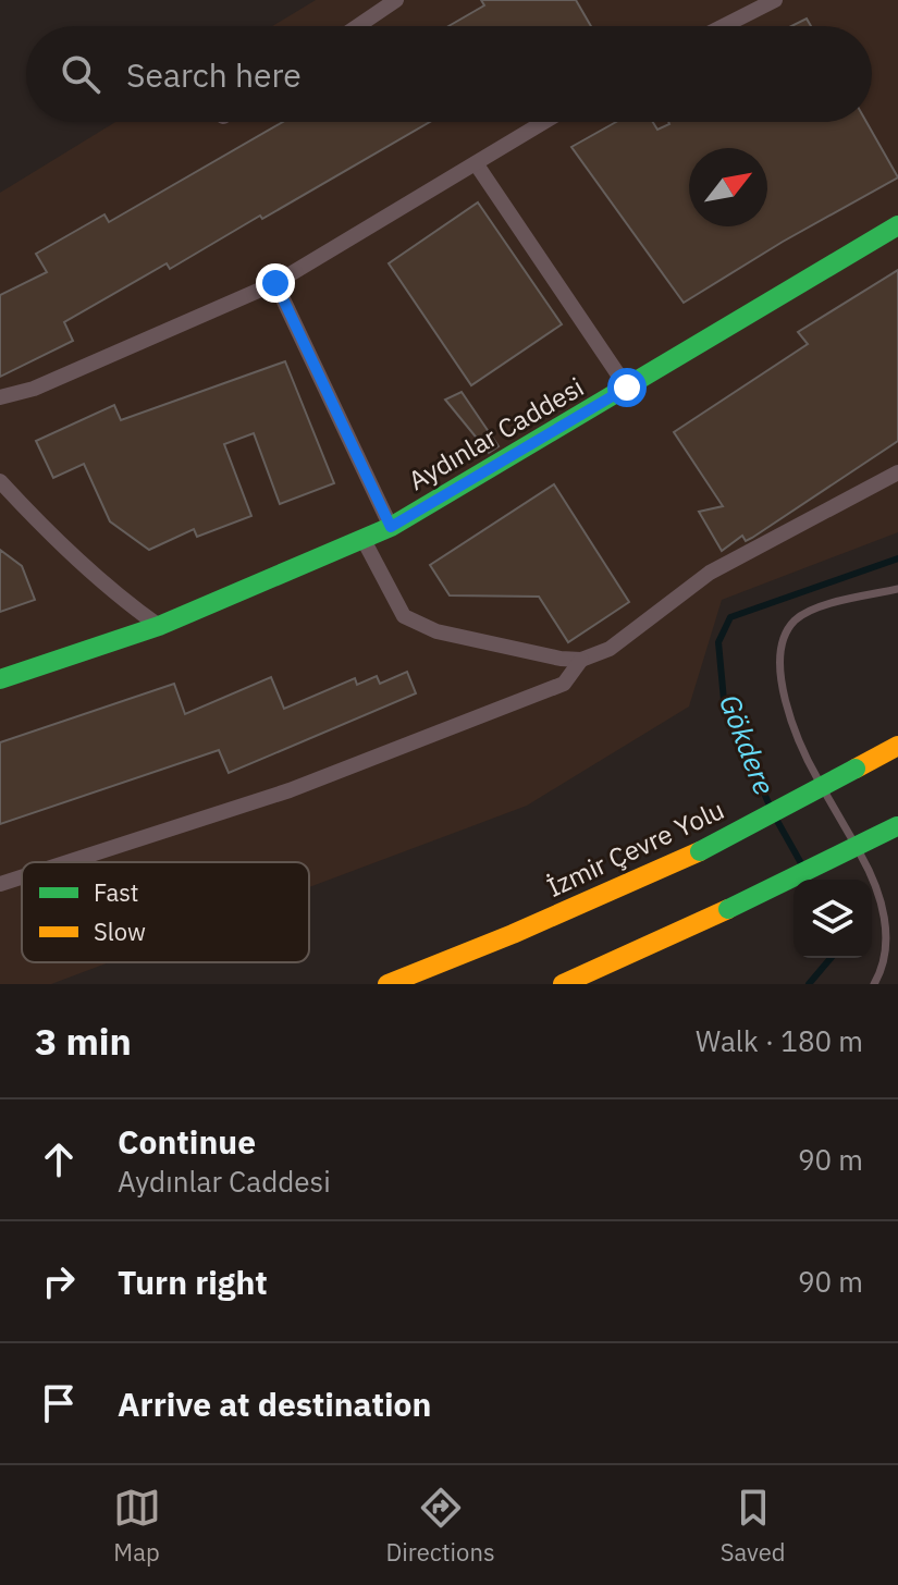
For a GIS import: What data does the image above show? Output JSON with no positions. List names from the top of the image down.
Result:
{
  "streets": {
    "main road": ["Aydınlar Caddesi", "İzmir Çevre Yolu"]
  },
  "water": ["Gökdere"],
  "legend": ["Fast", "Slow"],
  "north": "top right",
  "page": {
    "search": "Search here",
    "heading": ["3 min", "Walk · 180 m"],
    "list": [
      ["Continue", "Aydınlar Caddesi", "90 m"],
      ["Turn right", "90 m"],
      "Arrive at destination"
    ],
    "nav": ["Map", "Directions", "Saved"]
  }
}
